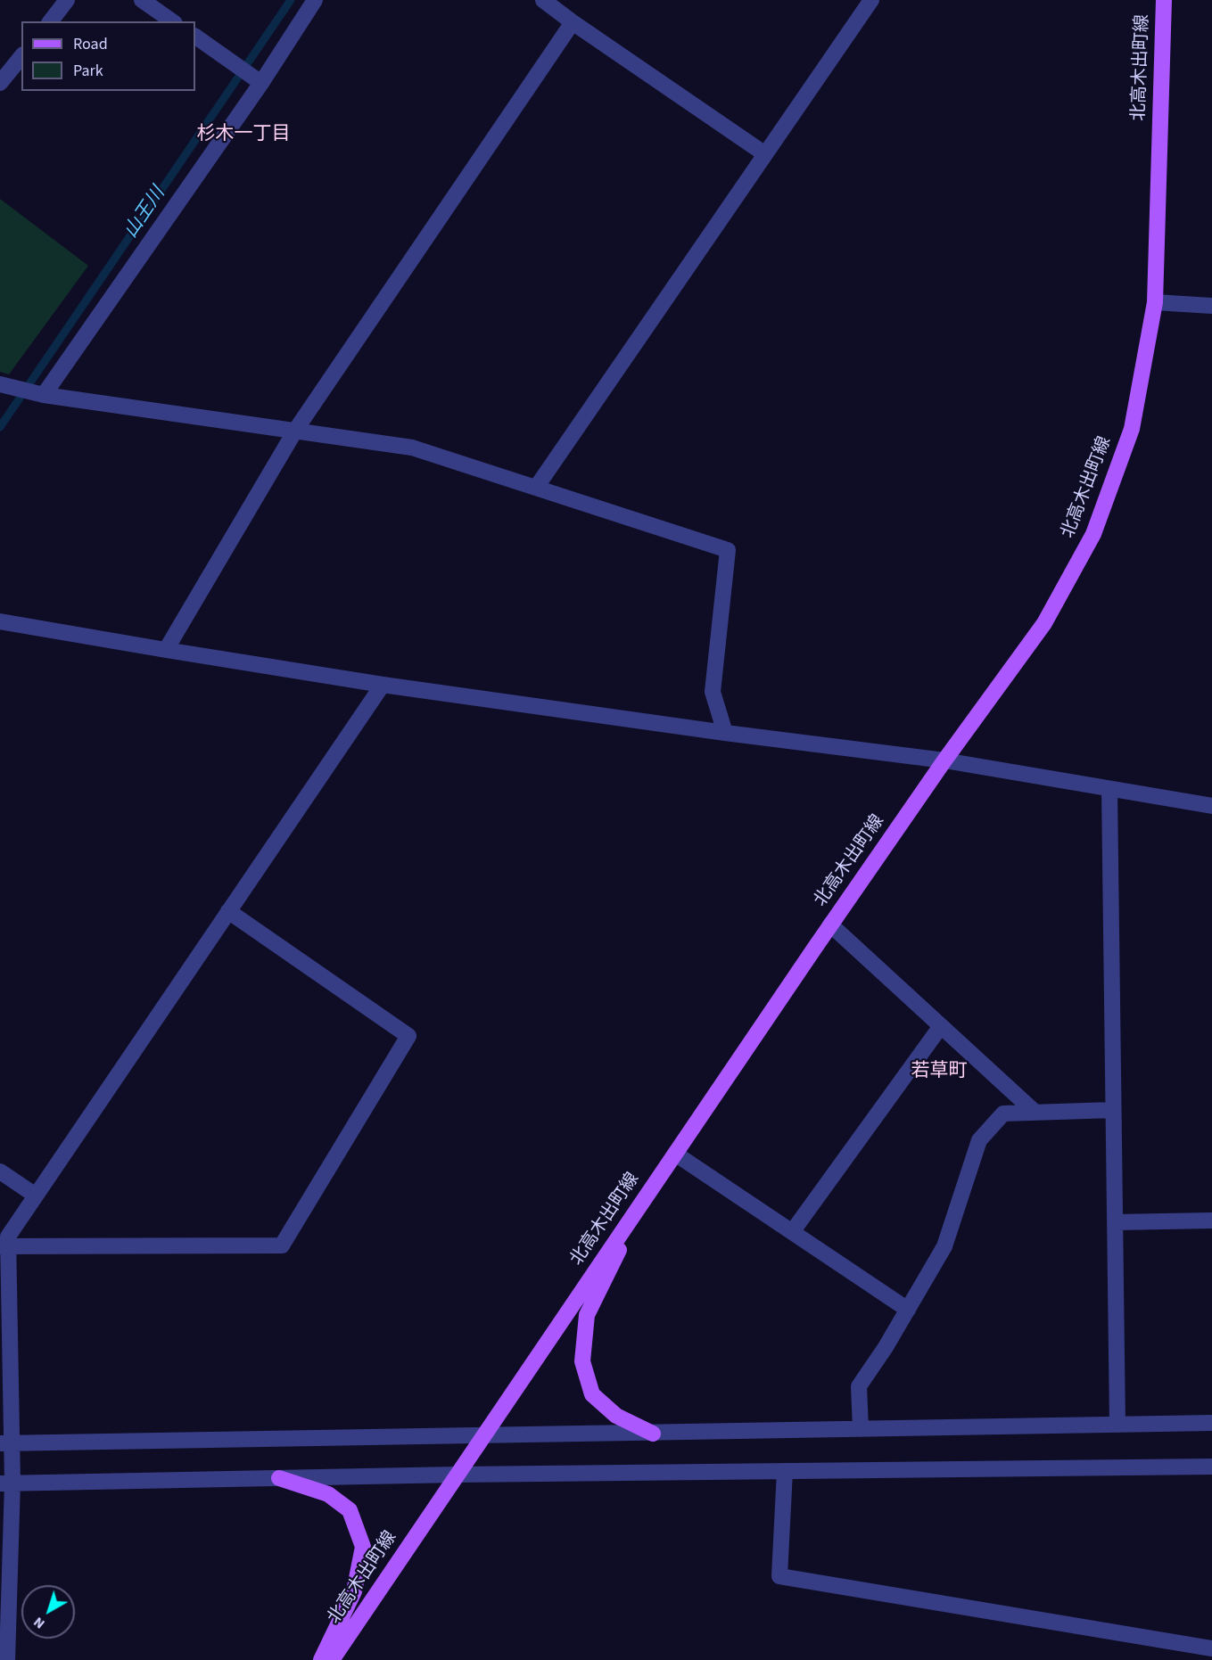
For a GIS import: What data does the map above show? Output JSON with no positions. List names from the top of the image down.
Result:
{
  "streets": {
    "main road": ["北高木出町線"]
  },
  "districts": ["杉木一丁目", "若草町"],
  "water": ["山王川"],
  "legend": ["Road", "Park"],
  "north": "bottom left"
}
